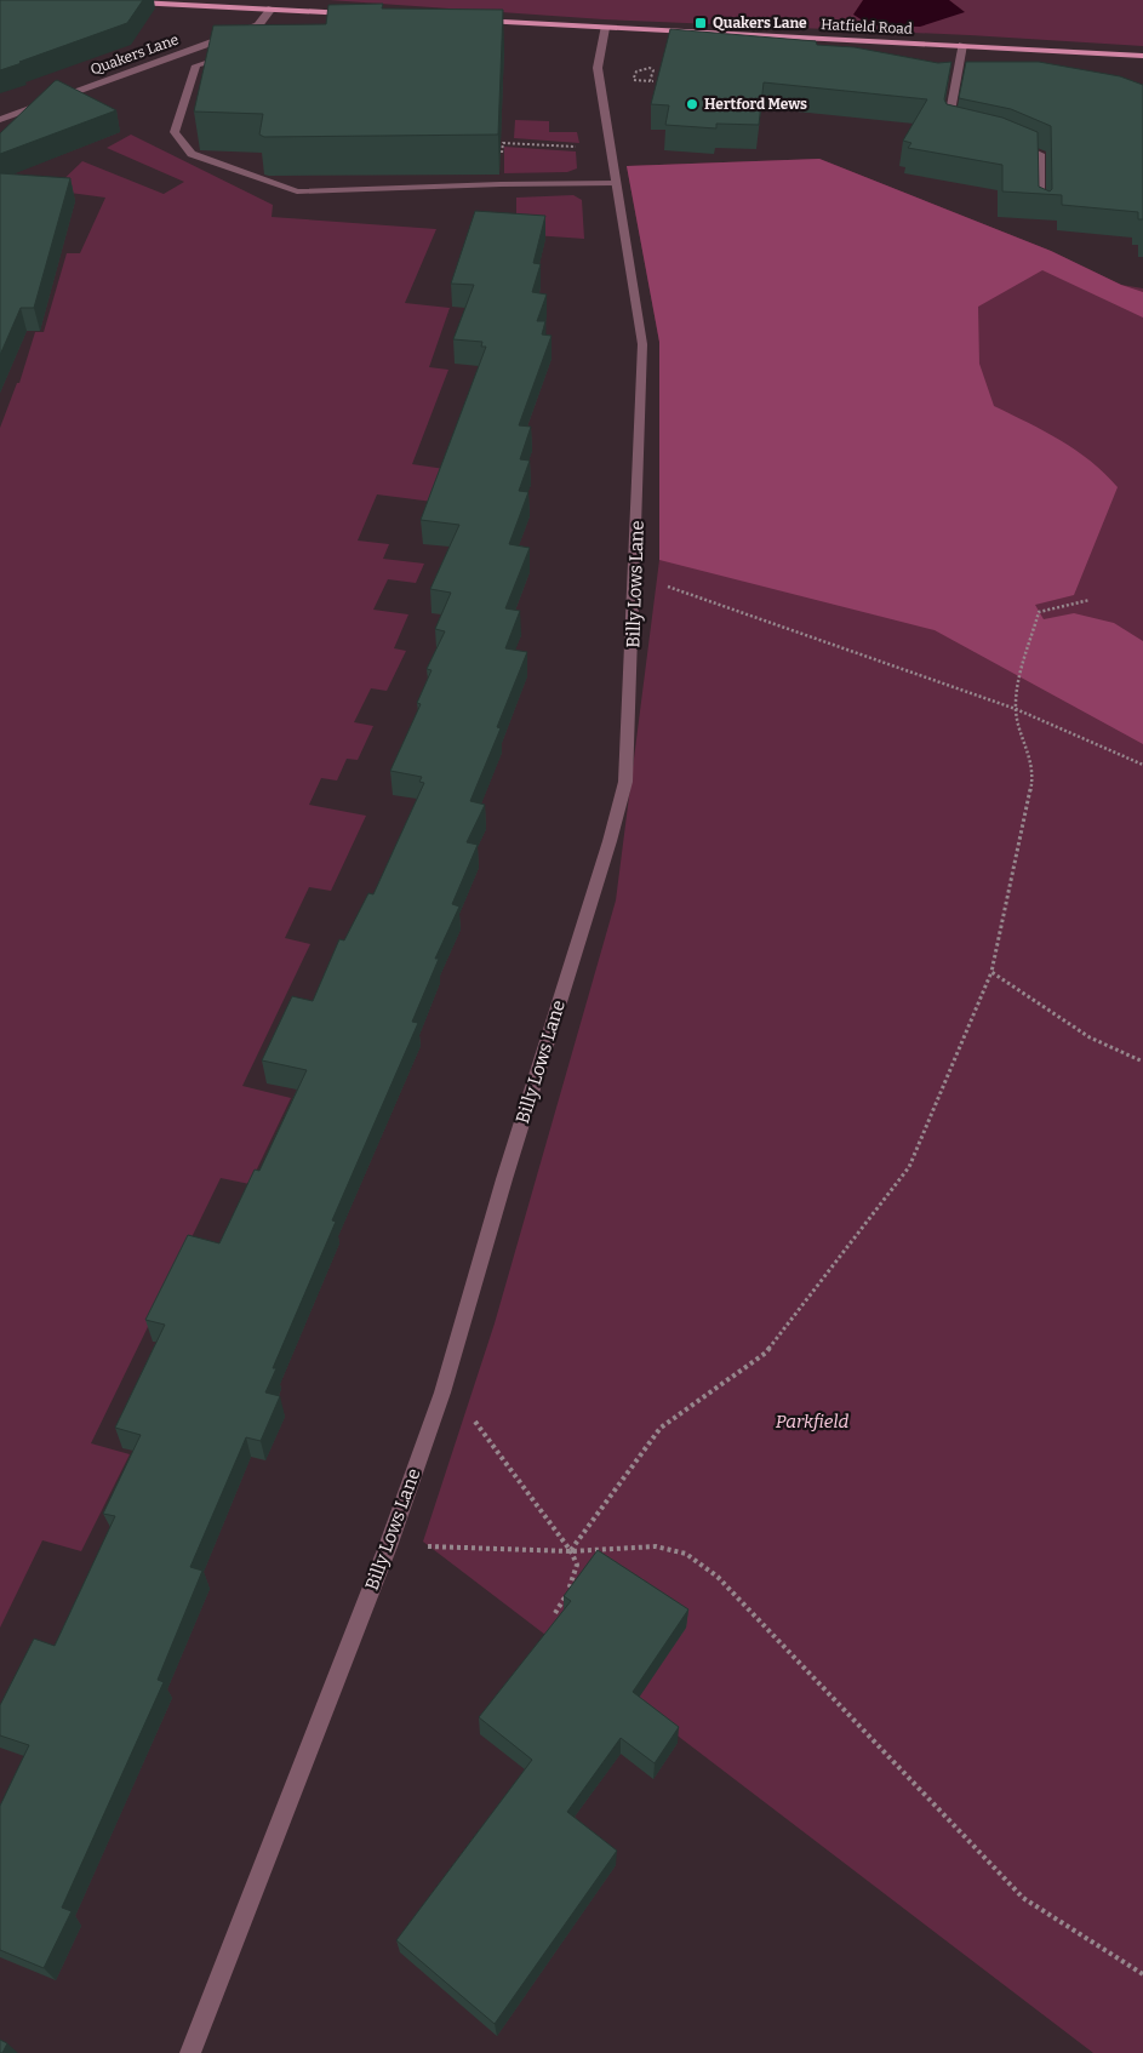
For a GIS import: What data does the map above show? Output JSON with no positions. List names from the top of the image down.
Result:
{
  "streets": {
    "main road": ["Hatfield Road"],
    "street": ["Quakers Lane", "Billy Lows Lane"]
  },
  "crossings": [
    ["Hatfield Road", "Billy Lows Lane"]
  ],
  "parks": ["Parkfield"],
  "places": {
    "transit": ["Quakers Lane"],
    "other": ["Hertford Mews"]
  }
}
